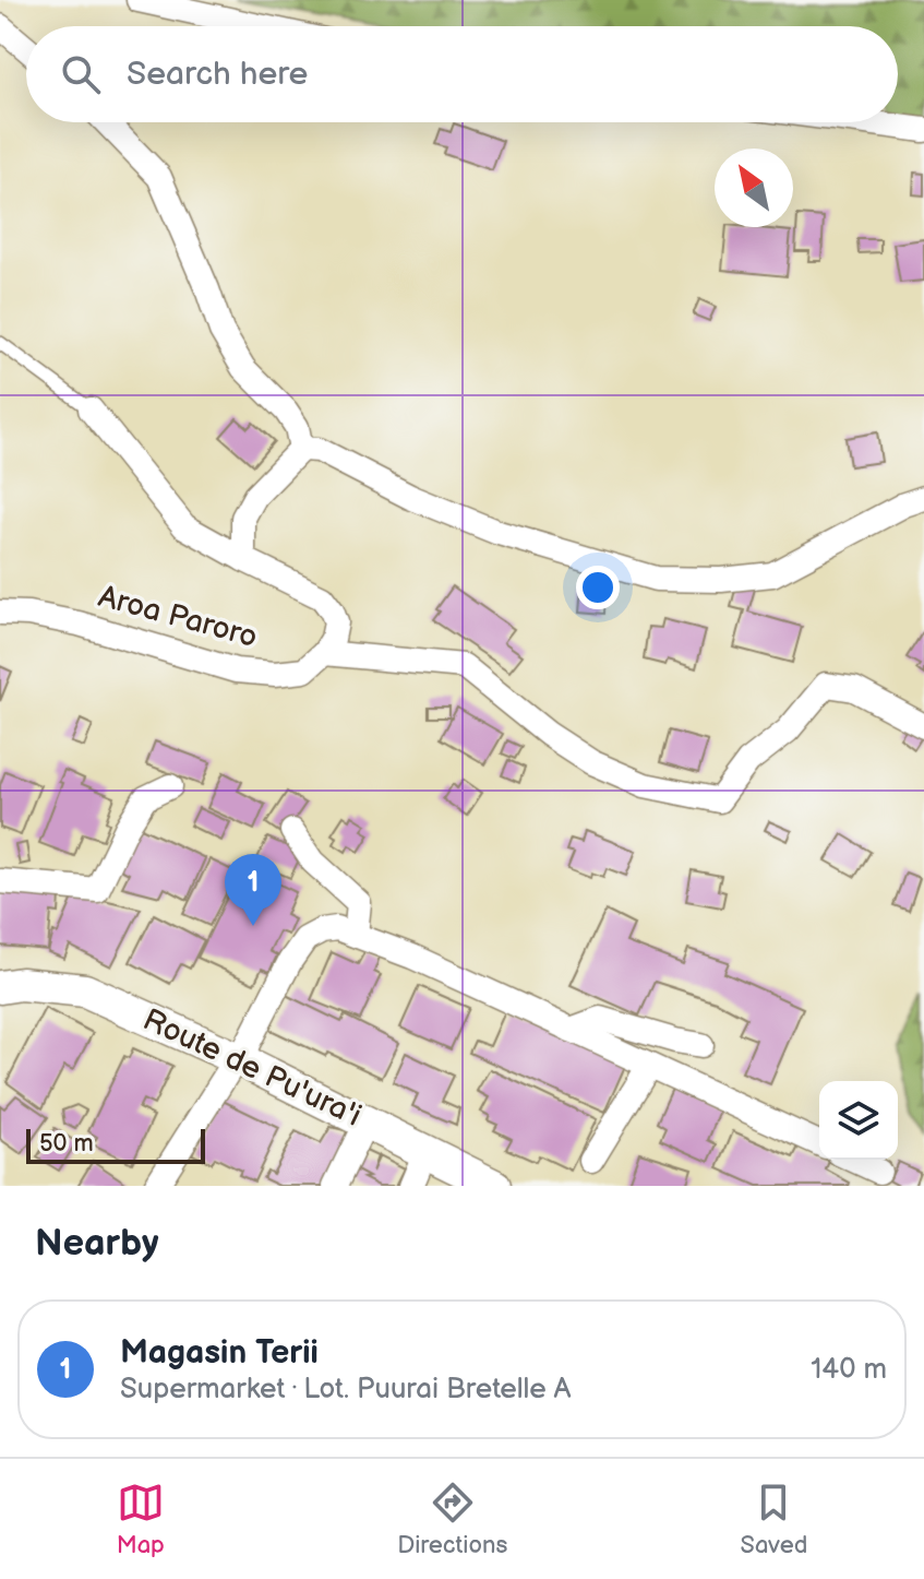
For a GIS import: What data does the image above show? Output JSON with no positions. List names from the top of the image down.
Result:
{
  "streets": {
    "main road": ["Route de Pu'ura'i"],
    "street": ["Aroa Paroro"]
  },
  "scale_bar": "50 m",
  "north": "top left",
  "page": {
    "search": "Search here",
    "pins": "1",
    "scale": "50 m",
    "heading": "Nearby",
    "list": [
      {
        "mark": "1",
        "name": "Magasin Terii",
        "note": "Supermarket · Lot. Puurai Bretelle A",
        "value": "140 m"
      }
    ],
    "nav": ["Map", "Directions", "Saved"]
  }
}
